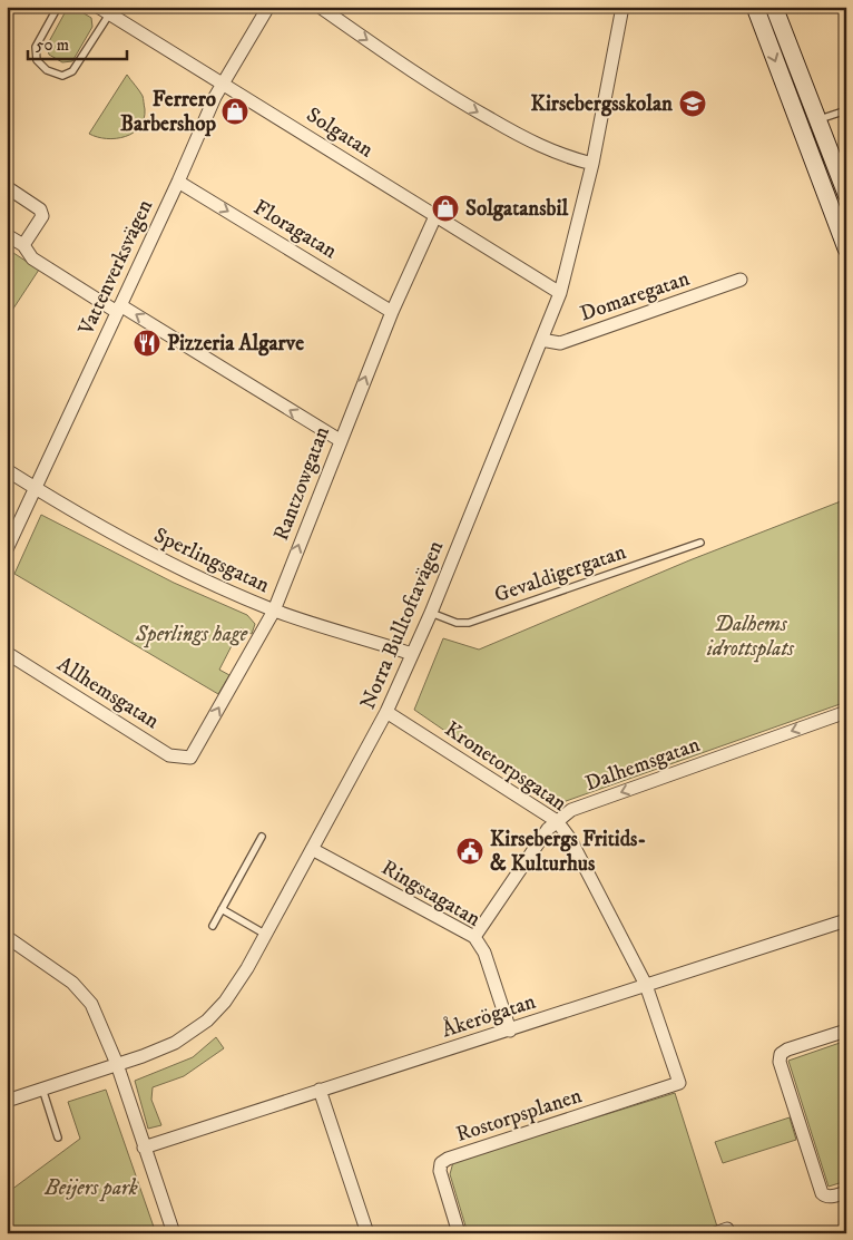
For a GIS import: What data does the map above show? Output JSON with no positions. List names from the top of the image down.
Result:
{
  "streets": {
    "street": [
      "Solgatan",
      "Floragatan",
      "Vattenverksvägen",
      "Domaregatan",
      "Rantzowgatan",
      "Sperlingsgatan",
      "Norra Bulltoftavägen",
      "Allhemsgatan",
      "Dalhemsgatan",
      "Kronetorpsgatan",
      "Ringstagatan",
      "Åkerögatan",
      "Rostorpsplanen"
    ],
    "lane": ["Gevaldigergatan"]
  },
  "crossings": [
    ["Solgatan", "Vattenverksvägen"],
    ["Solgatan", "Rantzowgatan"],
    ["Solgatan", "Norra Bulltoftavägen"],
    ["Floragatan", "Vattenverksvägen"],
    ["Floragatan", "Rantzowgatan"],
    ["Vattenverksvägen", "Sperlingsgatan"],
    ["Domaregatan", "Norra Bulltoftavägen"],
    ["Rantzowgatan", "Sperlingsgatan"],
    ["Rantzowgatan", "Allhemsgatan"],
    ["Sperlingsgatan", "Norra Bulltoftavägen"],
    ["Gevaldigergatan", "Norra Bulltoftavägen"],
    ["Norra Bulltoftavägen", "Kronetorpsgatan"],
    ["Norra Bulltoftavägen", "Ringstagatan"],
    ["Dalhemsgatan", "Kronetorpsgatan"],
    ["Dalhemsgatan", "Ringstagatan"],
    ["Kronetorpsgatan", "Åkerögatan"],
    ["Kronetorpsgatan", "Rostorpsplanen"],
    ["Ringstagatan", "Åkerögatan"]
  ],
  "one_way": ["Floragatan", "Rantzowgatan", "Dalhemsgatan"],
  "parks": ["Dalhems idrottsplats", "Sperlings hage", "Beijers park"],
  "places": {
    "school or university": ["Kirsebergsskolan"],
    "shop": ["Ferrero Barbershop", "Solgatansbil"],
    "restaurant": ["Pizzeria Algarve"],
    "public building": ["Kirsebergs Fritids- & Kulturhus"]
  },
  "scale_bar": "50 m"
}
